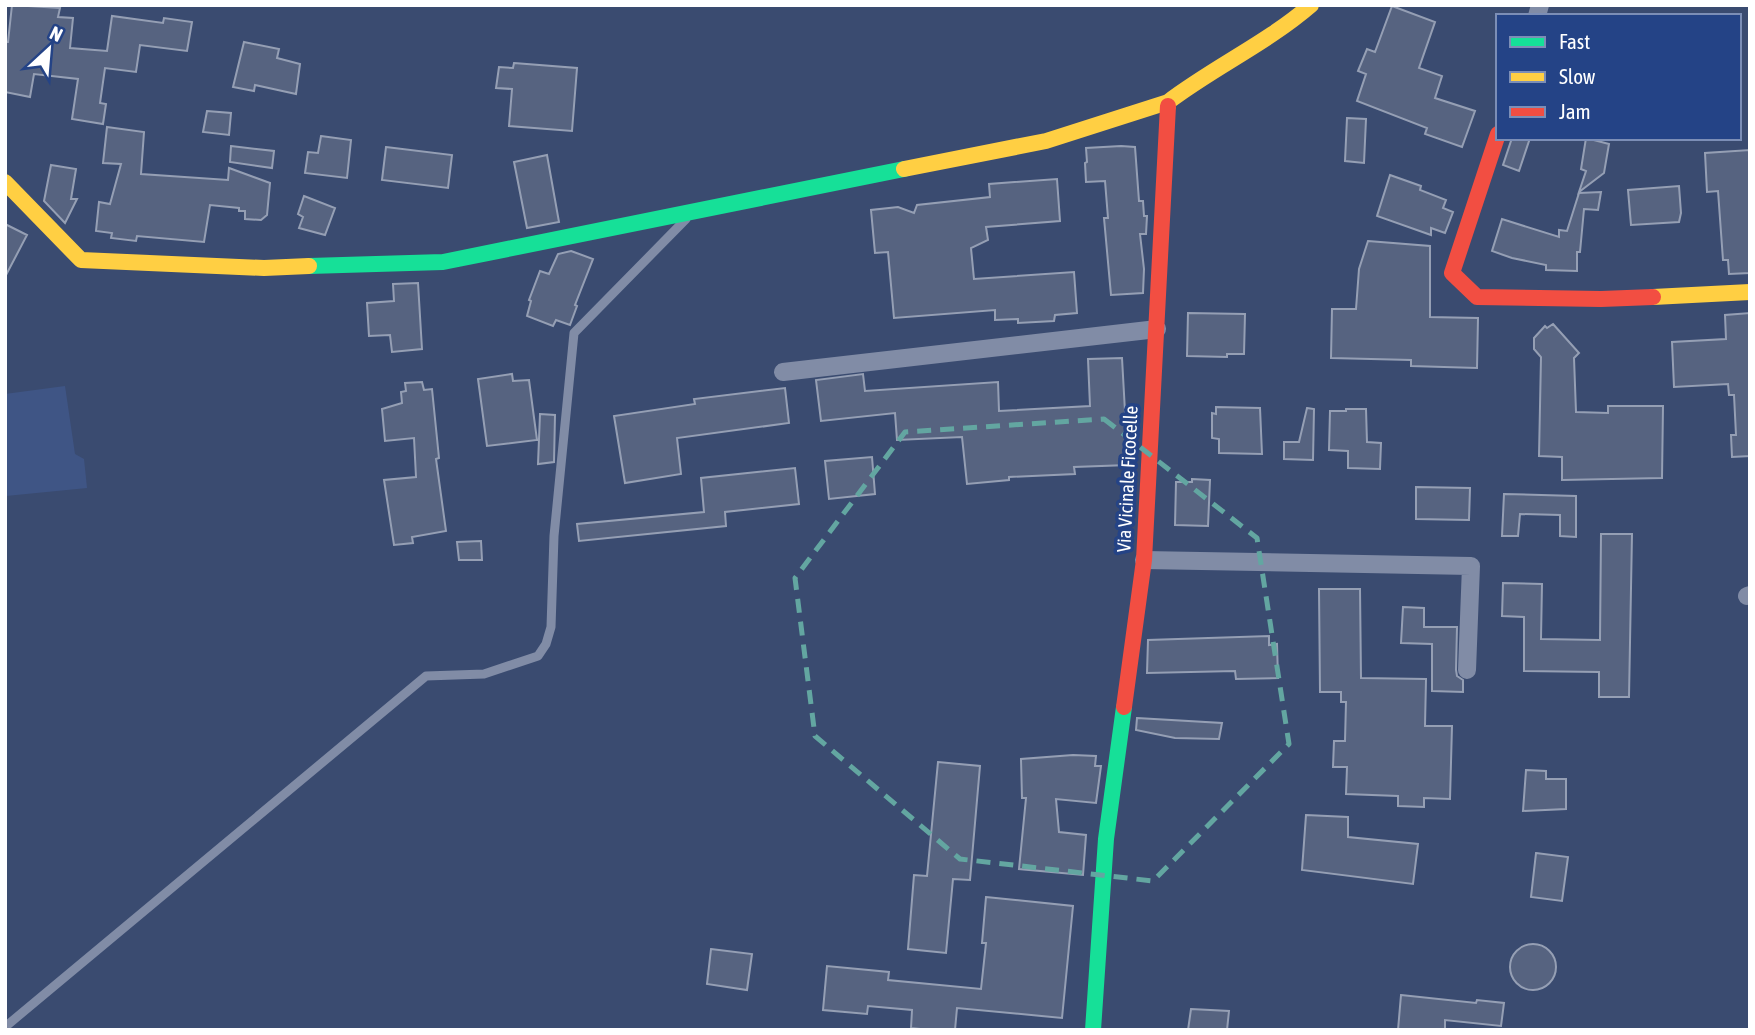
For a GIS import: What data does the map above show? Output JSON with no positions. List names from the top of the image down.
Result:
{
  "streets": {
    "street": ["Via Vicinale Ficocelle"]
  },
  "legend": ["Fast", "Slow", "Jam"],
  "north": "top right"
}
